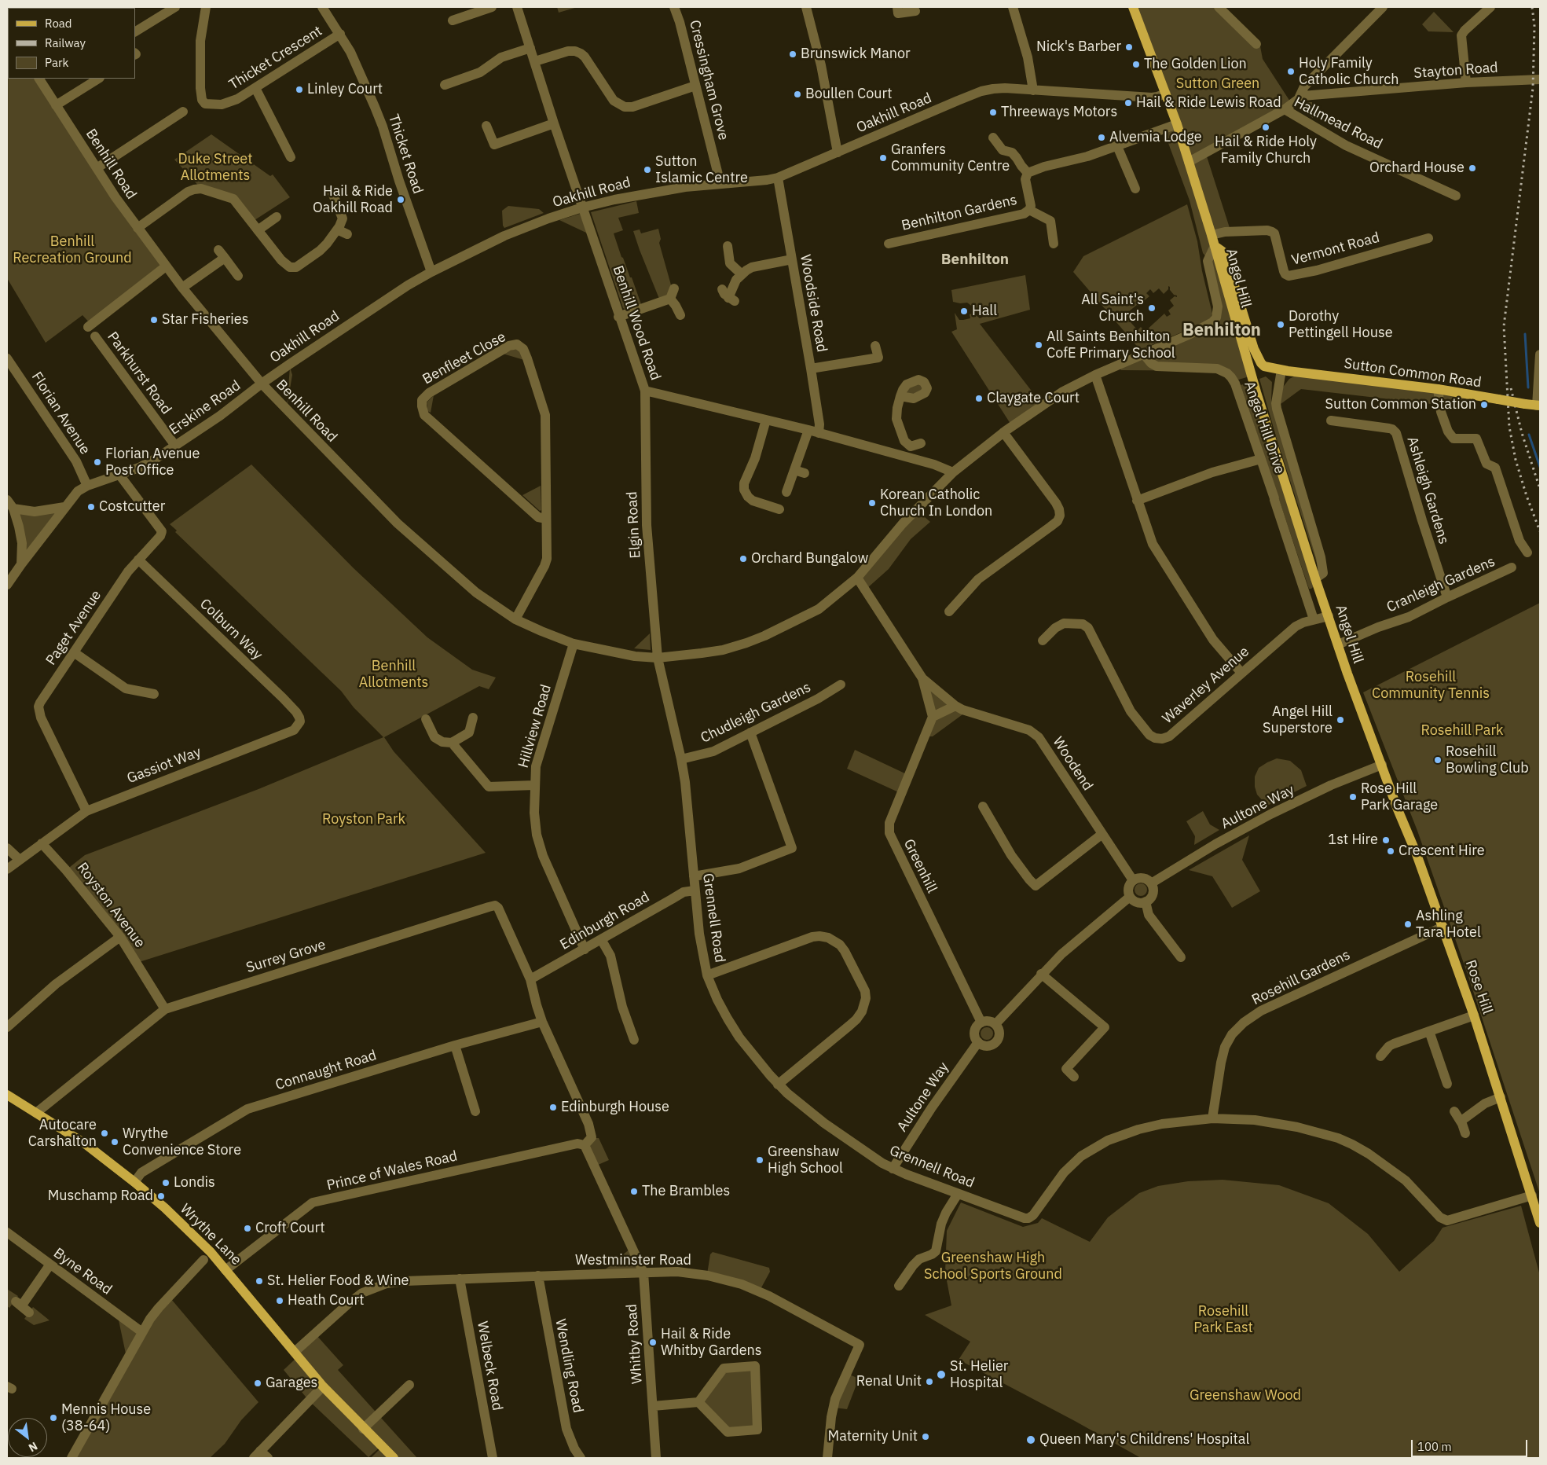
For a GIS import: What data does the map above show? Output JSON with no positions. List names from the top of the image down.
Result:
{
  "streets": {
    "main road": [
      "Angel Hill",
      "Sutton Common Road",
      "Rose Hill",
      "Wrythe Lane"
    ],
    "street": [
      "Thicket Crescent",
      "Stayton Road",
      "Cressingham Grove",
      "Oakhill Road",
      "Hallmead Road",
      "Thicket Road",
      "Benhill Road",
      "Benhilton Gardens",
      "Vermont Road",
      "Woodside Road",
      "Benhill Wood Road",
      "Benfleet Close",
      "Parkhurst Road",
      "Erskine Road",
      "Florian Avenue",
      "Angel Hill Drive",
      "Ashleigh Gardens",
      "Elgin Road",
      "Cranleigh Gardens",
      "Paget Avenue",
      "Colburn Way",
      "Waverley Avenue",
      "Chudleigh Gardens",
      "Hillview Road",
      "Woodend",
      "Gassiot Way",
      "Aultone Way",
      "Greenhill",
      "Royston Avenue",
      "Grennell Road",
      "Edinburgh Road",
      "Surrey Grove",
      "Rosehill Gardens",
      "Connaught Road",
      "Prince of Wales Road",
      "Westminster Road",
      "Byne Road",
      "Whitby Road",
      "Welbeck Road",
      "Wendling Road"
    ]
  },
  "crossings": [
    ["Thicket Crescent", "Thicket Road"],
    ["Cressingham Grove", "Oakhill Road"],
    ["Oakhill Road", "Thicket Road"],
    ["Oakhill Road", "Benhill Road"],
    ["Oakhill Road", "Woodside Road"],
    ["Oakhill Road", "Benhill Wood Road"],
    ["Oakhill Road", "Erskine Road"],
    ["Benhill Road", "Angel Hill"],
    ["Benhill Road", "Benhill Wood Road"],
    ["Benhill Road", "Benfleet Close"],
    ["Benhill Road", "Erskine Road"],
    ["Benhill Road", "Angel Hill Drive"],
    ["Benhill Road", "Elgin Road"],
    ["Benhill Road", "Hillview Road"],
    ["Benhill Road", "Woodend"],
    ["Benhill Road", "Grennell Road"],
    ["Angel Hill", "Sutton Common Road"],
    ["Angel Hill", "Cranleigh Gardens"],
    ["Angel Hill", "Waverley Avenue"],
    ["Angel Hill", "Aultone Way"],
    ["Angel Hill", "Rose Hill"],
    ["Woodside Road", "Benhill Wood Road"],
    ["Benhill Wood Road", "Elgin Road"],
    ["Parkhurst Road", "Erskine Road"],
    ["Erskine Road", "Florian Avenue"],
    ["Erskine Road", "Paget Avenue"],
    ["Angel Hill Drive", "Waverley Avenue"],
    ["Ashleigh Gardens", "Cranleigh Gardens"],
    ["Elgin Road", "Grennell Road"],
    ["Paget Avenue", "Colburn Way"],
    ["Paget Avenue", "Gassiot Way"],
    ["Colburn Way", "Gassiot Way"],
    ["Chudleigh Gardens", "Grennell Road"],
    ["Hillview Road", "Edinburgh Road"],
    ["Woodend", "Aultone Way"],
    ["Woodend", "Greenhill"],
    ["Gassiot Way", "Royston Avenue"],
    ["Aultone Way", "Greenhill"],
    ["Aultone Way", "Grennell Road"],
    ["Aultone Way", "Rose Hill"],
    ["Royston Avenue", "Surrey Grove"],
    ["Grennell Road", "Edinburgh Road"],
    ["Grennell Road", "Rosehill Gardens"],
    ["Edinburgh Road", "Surrey Grove"],
    ["Surrey Grove", "Wrythe Lane"],
    ["Rosehill Gardens", "Rose Hill"],
    ["Connaught Road", "Wrythe Lane"],
    ["Prince of Wales Road", "Wrythe Lane"],
    ["Prince of Wales Road", "Whitby Road"],
    ["Wrythe Lane", "Westminster Road"],
    ["Westminster Road", "Whitby Road"],
    ["Westminster Road", "Welbeck Road"],
    ["Westminster Road", "Wendling Road"]
  ],
  "districts": ["Benhilton", "Benhilton"],
  "parks": [
    "Sutton Green",
    "Duke Street Allotments",
    "Benhill Recreation Ground",
    "Benhill Allotments",
    "Rosehill Community Tennis",
    "Rosehill Park",
    "Royston Park",
    "Greenshaw High School Sports Ground",
    "Rosehill Park East",
    "Greenshaw Wood"
  ],
  "places": [
    "Nick's Barber",
    "Brunswick Manor",
    "The Golden Lion",
    "Holy Family Catholic Church",
    "Linley Court",
    "Boullen Court",
    "Hail & Ride Lewis Road",
    "Threeways Motors",
    "Hail & Ride Holy Family Church",
    "Alvemia Lodge",
    "Granfers Community Centre",
    "Orchard House",
    "Sutton Islamic Centre",
    "Hail & Ride Oakhill Road",
    "All Saint's Church",
    "Hall",
    "Star Fisheries",
    "Dorothy Pettingell House",
    "All Saints Benhilton CofE Primary School",
    "Claygate Court",
    "Sutton Common Station",
    "Florian Avenue Post Office",
    "Korean Catholic Church In London",
    "Costcutter",
    "Orchard Bungalow",
    "Angel Hill Superstore",
    "Rosehill Bowling Club",
    "Rose Hill Park Garage",
    "1st Hire",
    "Crescent Hire",
    "Ashling Tara Hotel",
    "Edinburgh House",
    "Autocare Carshalton",
    "Wrythe Convenience Store",
    "Greenshaw High School",
    "Londis",
    "The Brambles",
    "Muschamp Road",
    "Croft Court",
    "St. Helier Food & Wine",
    "Heath Court",
    "Hail & Ride Whitby Gardens",
    "St. Helier Hospital",
    "Renal Unit",
    "Garages",
    "Mennis House (38-64)",
    "Maternity Unit",
    "Queen Mary's Childrens' Hospital"
  ],
  "legend": ["Road", "Railway", "Park"],
  "scale_bar": "100 m",
  "north": "bottom right"
}
